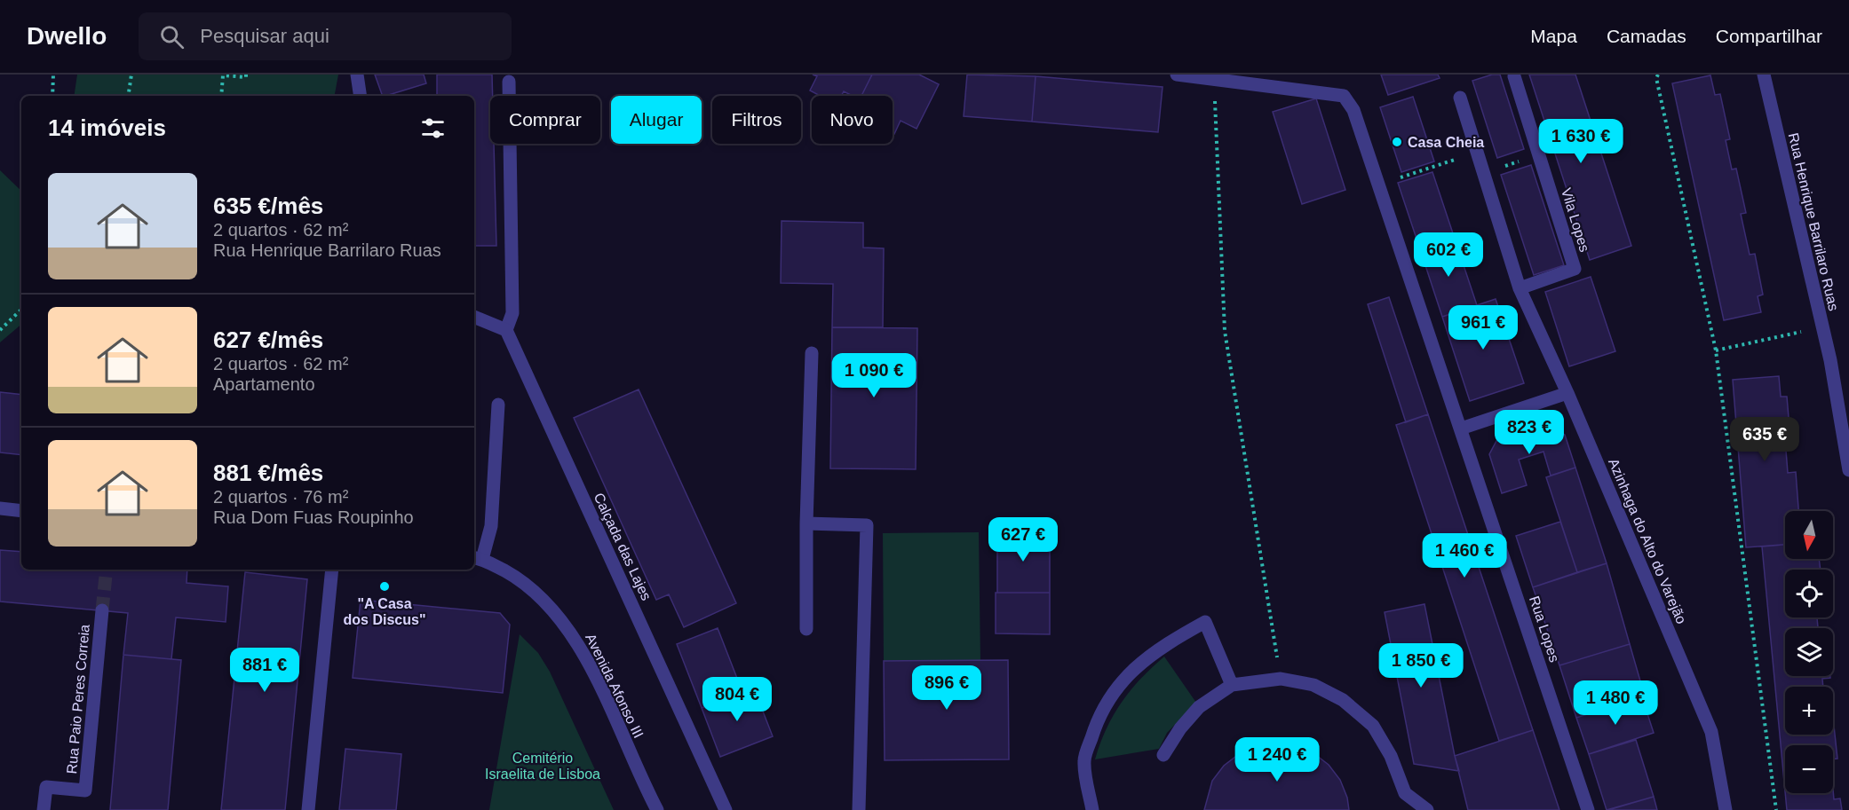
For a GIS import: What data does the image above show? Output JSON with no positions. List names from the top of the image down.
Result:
{
  "streets": {
    "street": [
      "Vila Lopes",
      "Rua Henrique Barrilaro Ruas",
      "Azinhaga do Alto do Varejão",
      "Calçada das Lajes",
      "Rua Lopes",
      "Avenida Afonso III",
      "Rua Paio Peres Correia"
    ]
  },
  "parks": ["Cemitério Israelita de Lisboa"],
  "places": ["Casa Cheia", "\"A Casa dos Discus\""],
  "north": "bottom",
  "page": {
    "header": "Dwello",
    "search": "Pesquisar aqui",
    "nav": ["Mapa", "Camadas", "Compartilhar"],
    "chip": [
      "Comprar",
      "Alugar",
      "Filtros",
      "Novo"
    ],
    "heading": "14 imóveis",
    "price": [
      "1 630 €",
      "602 €",
      "961 €",
      "1 090 €",
      "823 €",
      "635 €",
      "627 €",
      "1 460 €",
      "1 850 €",
      "881 €",
      "896 €",
      "804 €",
      "1 480 €",
      "1 240 €"
    ],
    "list": [
      {
        "name": "635 €/mês",
        "note": "2 quartos · 62 m² · Rua Henrique Barrilaro Ruas"
      },
      {
        "name": "627 €/mês",
        "note": "2 quartos · 62 m² · Apartamento"
      },
      {
        "name": "881 €/mês",
        "note": "2 quartos · 76 m² · Rua Dom Fuas Roupinho"
      }
    ],
    "map_buttons": ["+", "−"]
  }
}
